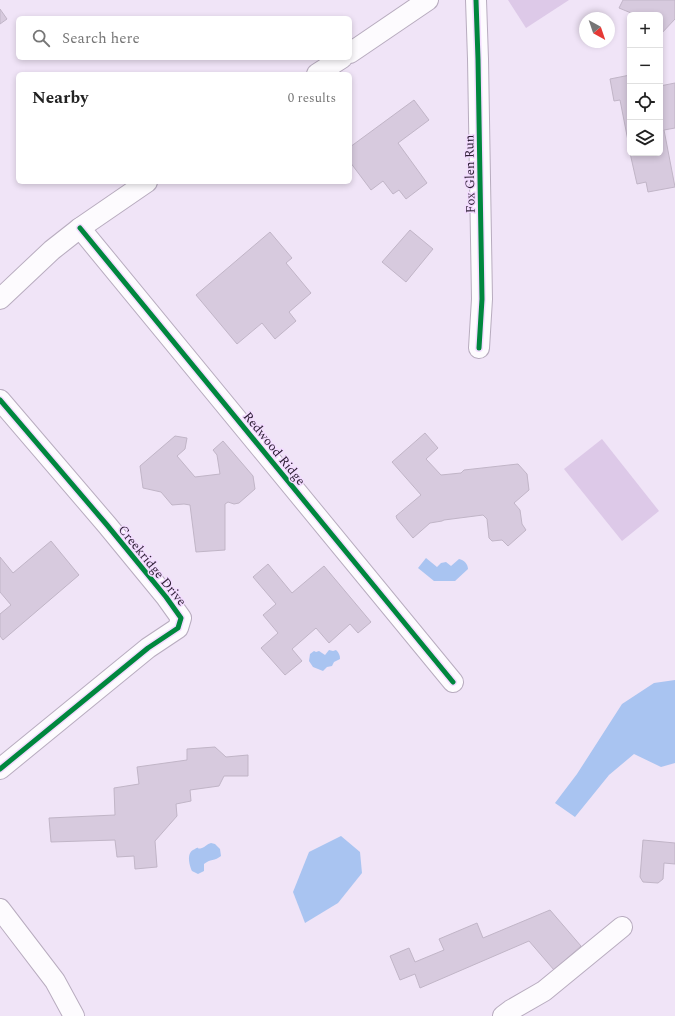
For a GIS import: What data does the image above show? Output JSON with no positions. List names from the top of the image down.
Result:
{
  "streets": {
    "street": ["Fox Glen Run", "Redwood Ridge", "Creekridge Drive"]
  },
  "north": "bottom right",
  "page": {
    "map_buttons": ["+", "−"],
    "search": "Search here",
    "heading": ["Nearby", "0 results"]
  }
}
